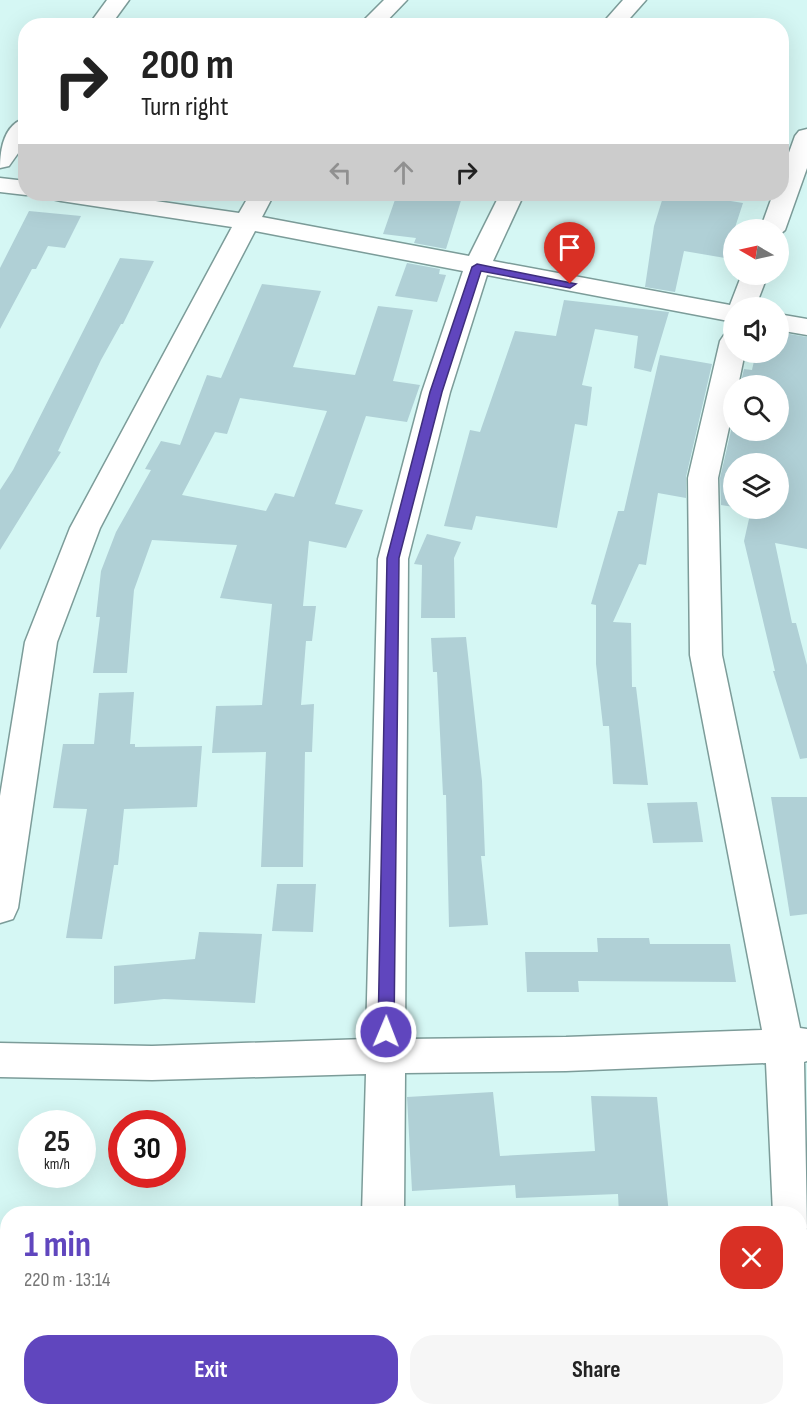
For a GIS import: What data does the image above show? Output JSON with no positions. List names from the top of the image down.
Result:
{
  "north": "left",
  "page": {
    "turn": ["200 m", "Turn right"],
    "speed": "25 km/h",
    "limit": "30",
    "heading": ["1 min", "220 m · 13:14"],
    "buttons": ["Exit", "Share"]
  }
}
